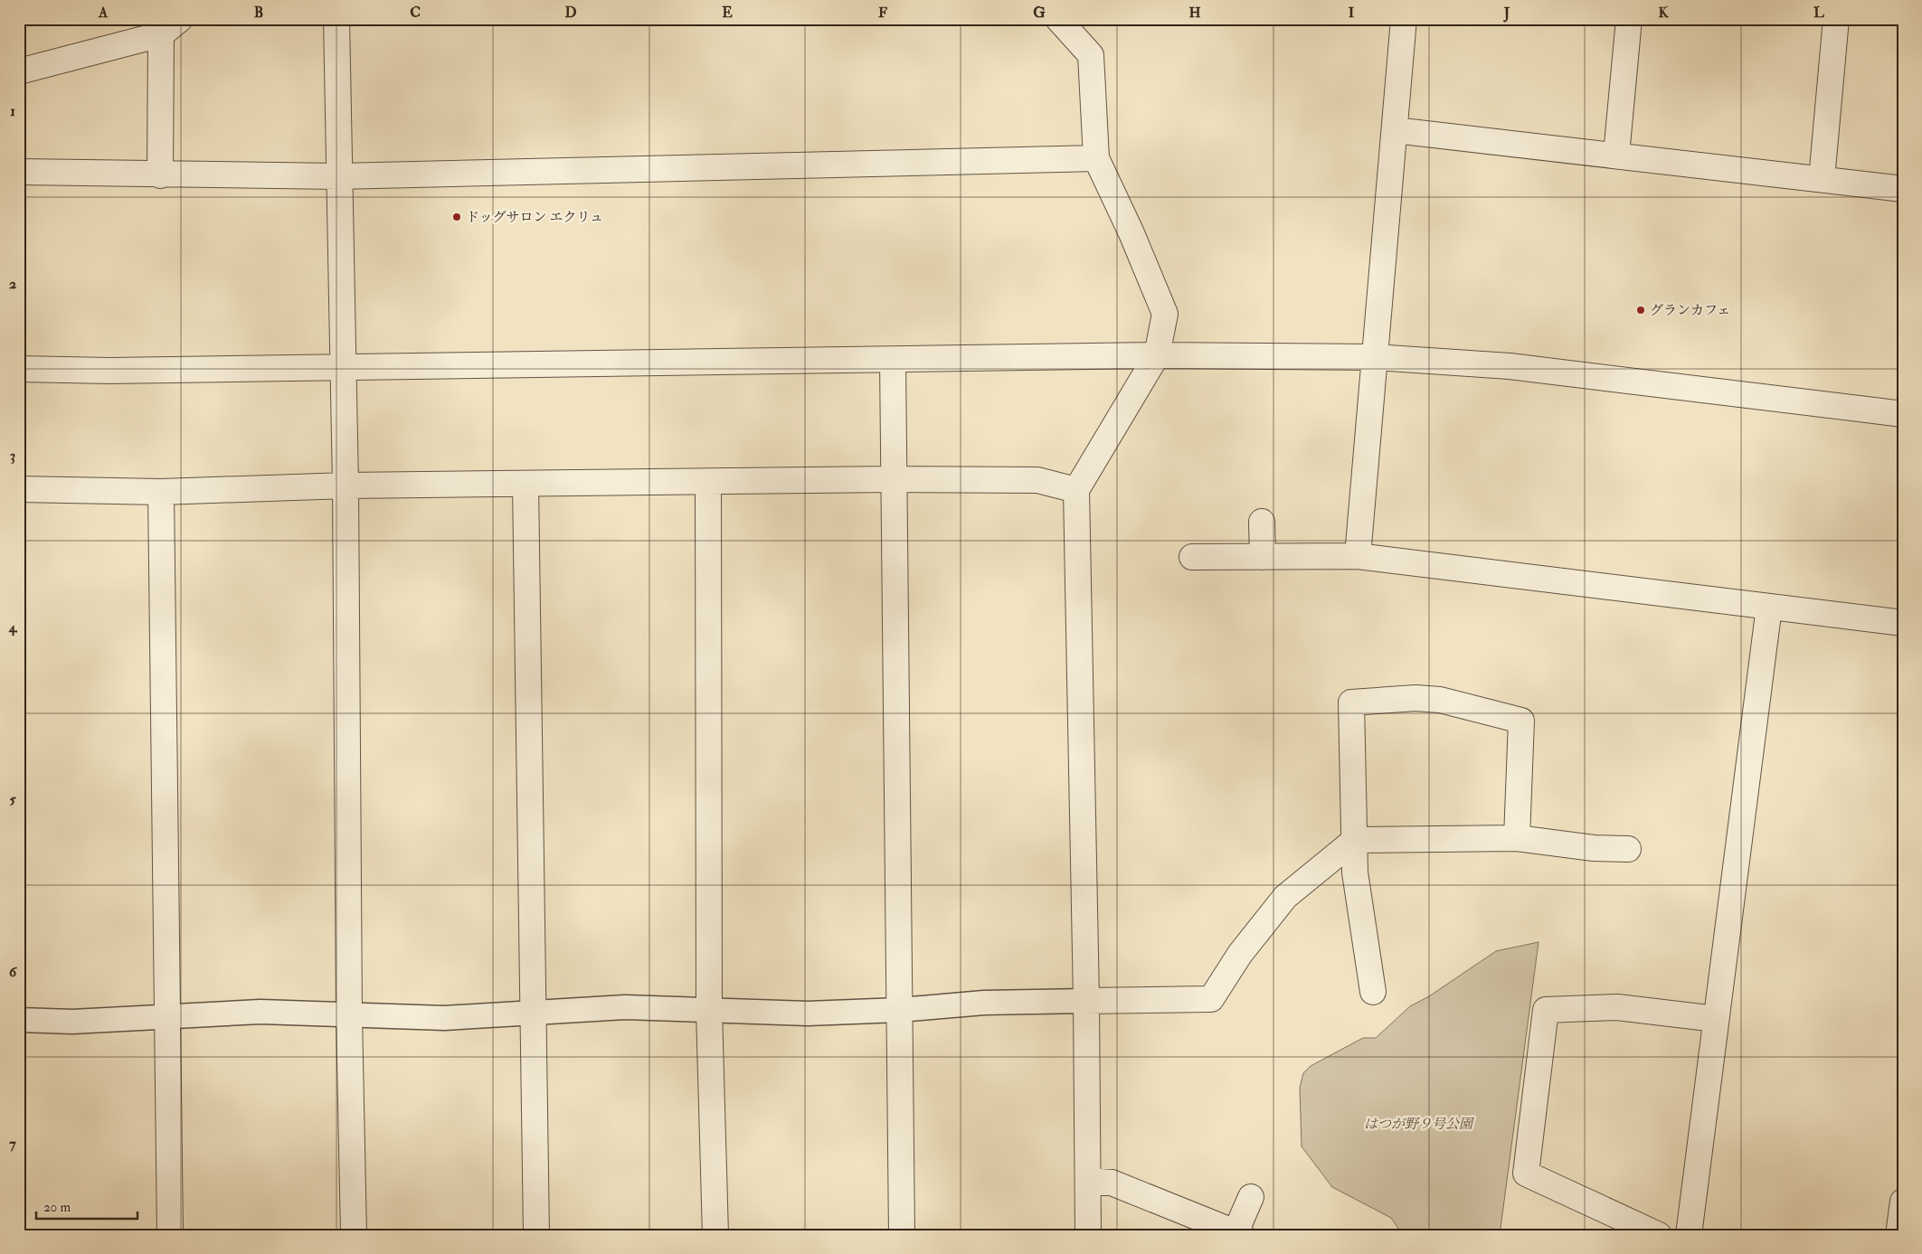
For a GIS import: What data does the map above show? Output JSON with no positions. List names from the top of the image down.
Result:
{
  "parks": ["はつが野９号公園"],
  "places": ["ドッグサロン エクリュ", "グランカフェ"],
  "scale_bar": "20 m",
  "grid": {
    "columns": [
      "A",
      "B",
      "C",
      "D",
      "E",
      "F",
      "G",
      "H",
      "I",
      "J",
      "K",
      "L"
    ],
    "rows": [
      "1",
      "2",
      "3",
      "4",
      "5",
      "6",
      "7"
    ]
  }
}
